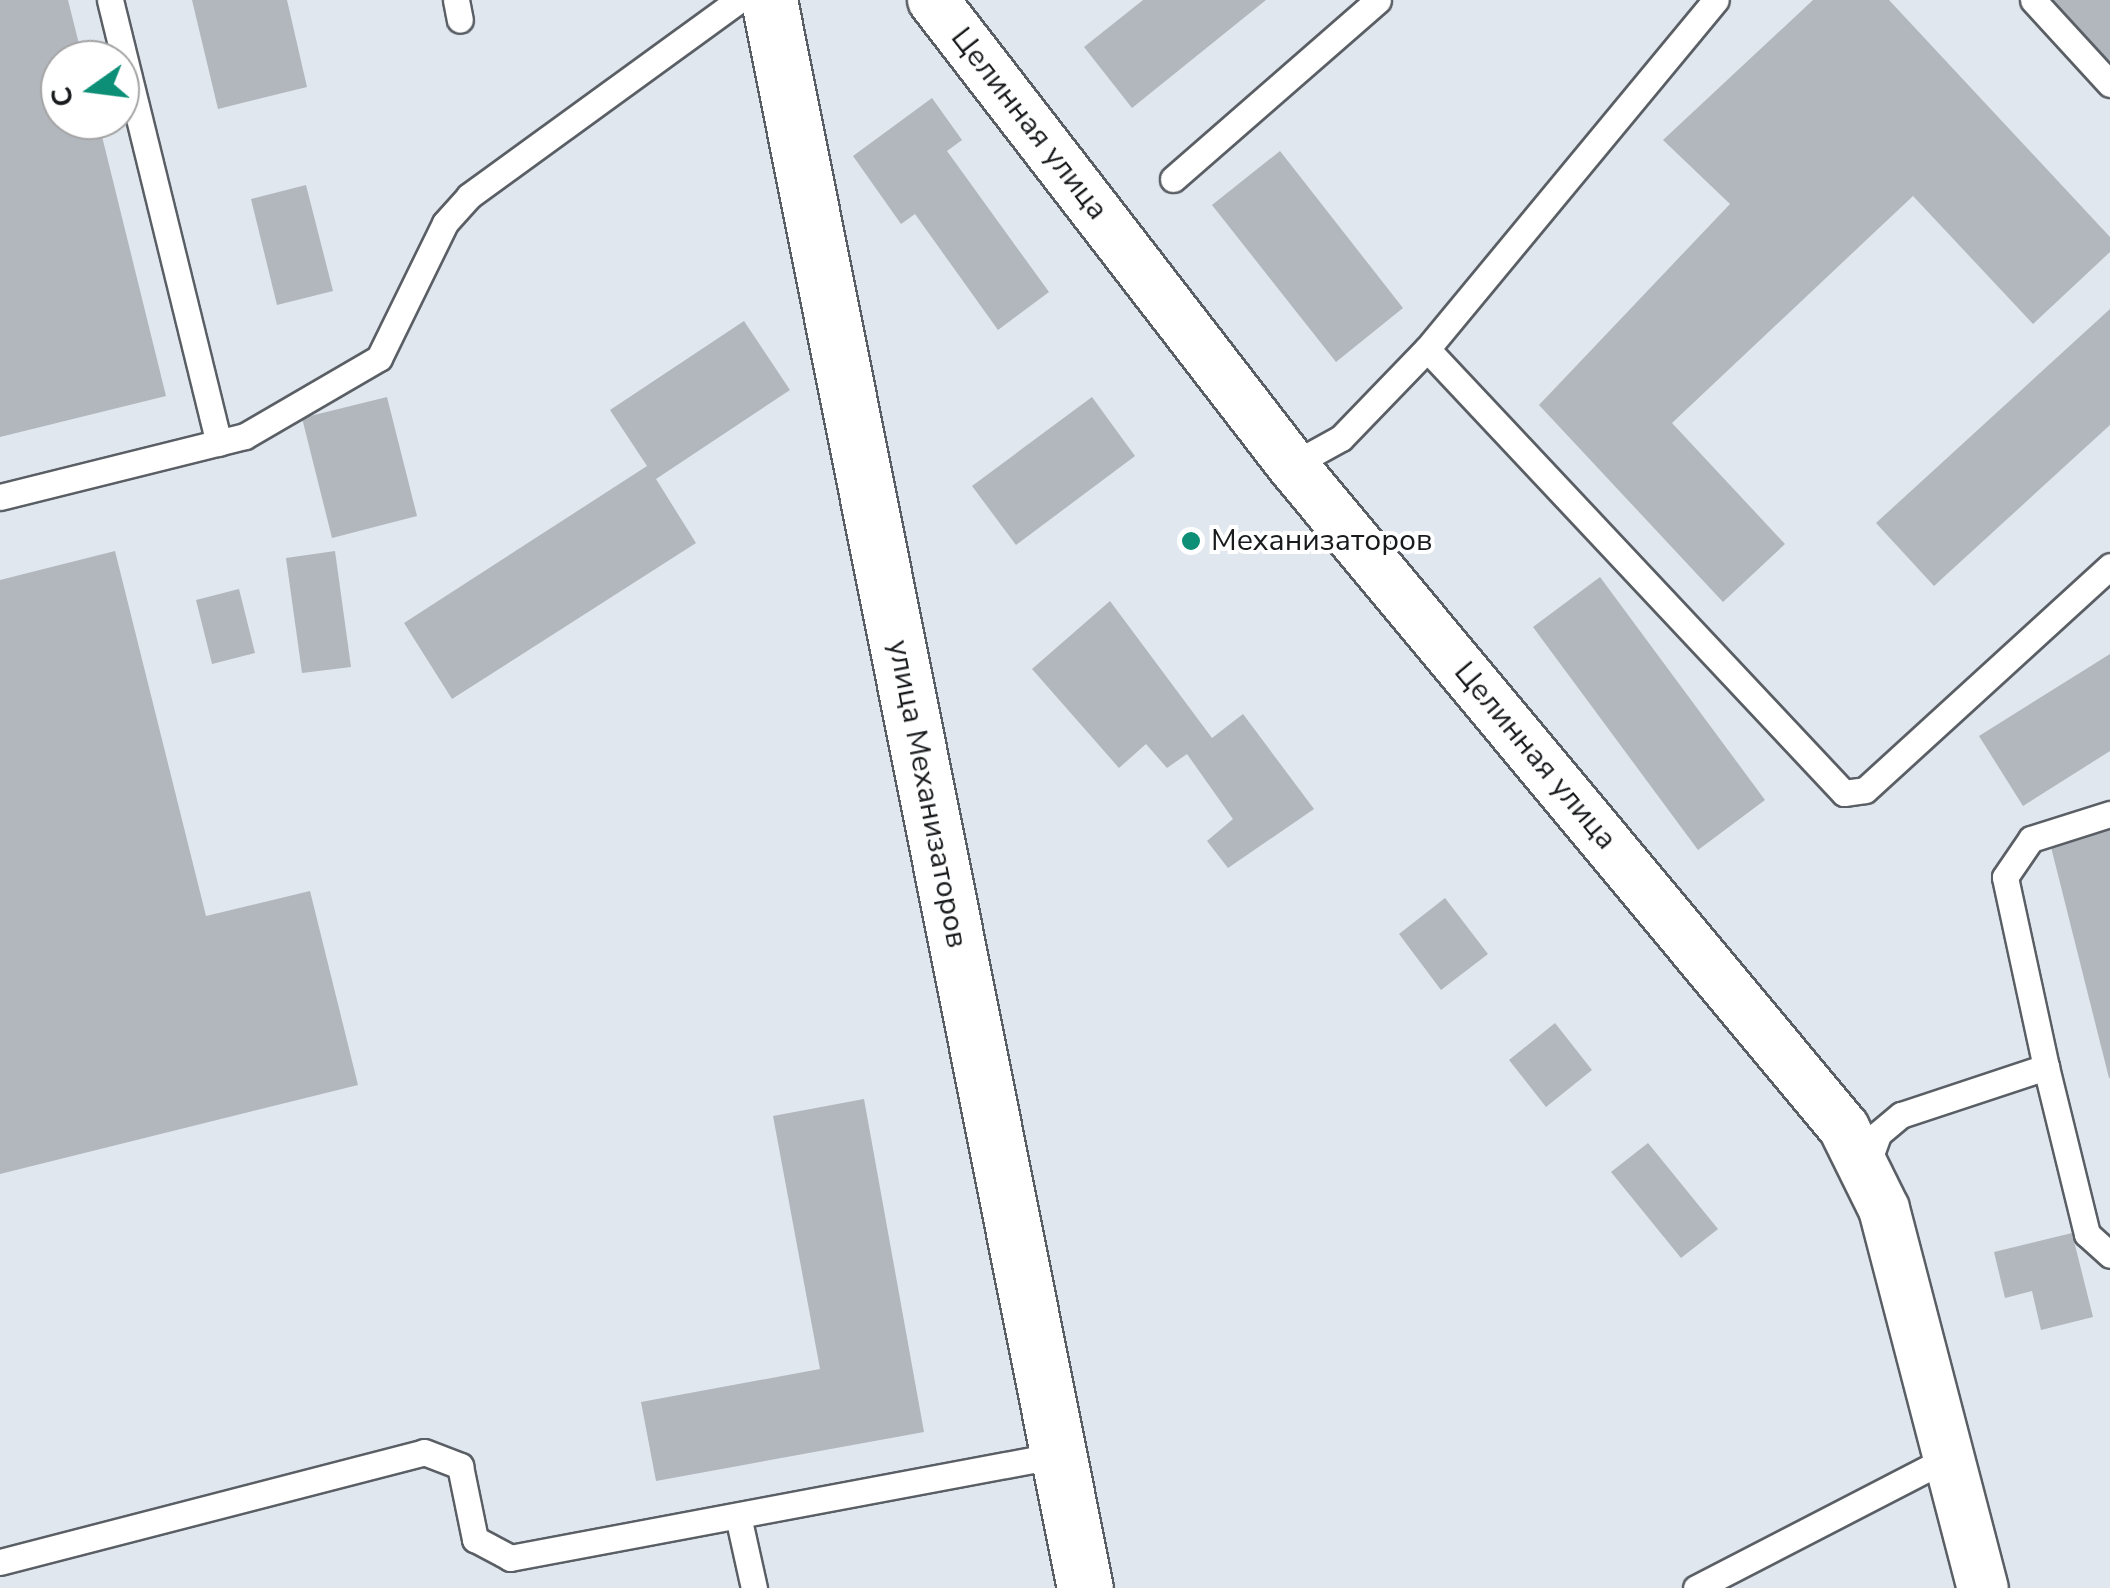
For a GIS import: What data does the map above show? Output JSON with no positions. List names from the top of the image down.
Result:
{
  "streets": {
    "street": ["Целинная улица", "улица Механизаторов"]
  },
  "places": ["Механизаторов"],
  "north": "left"
}
